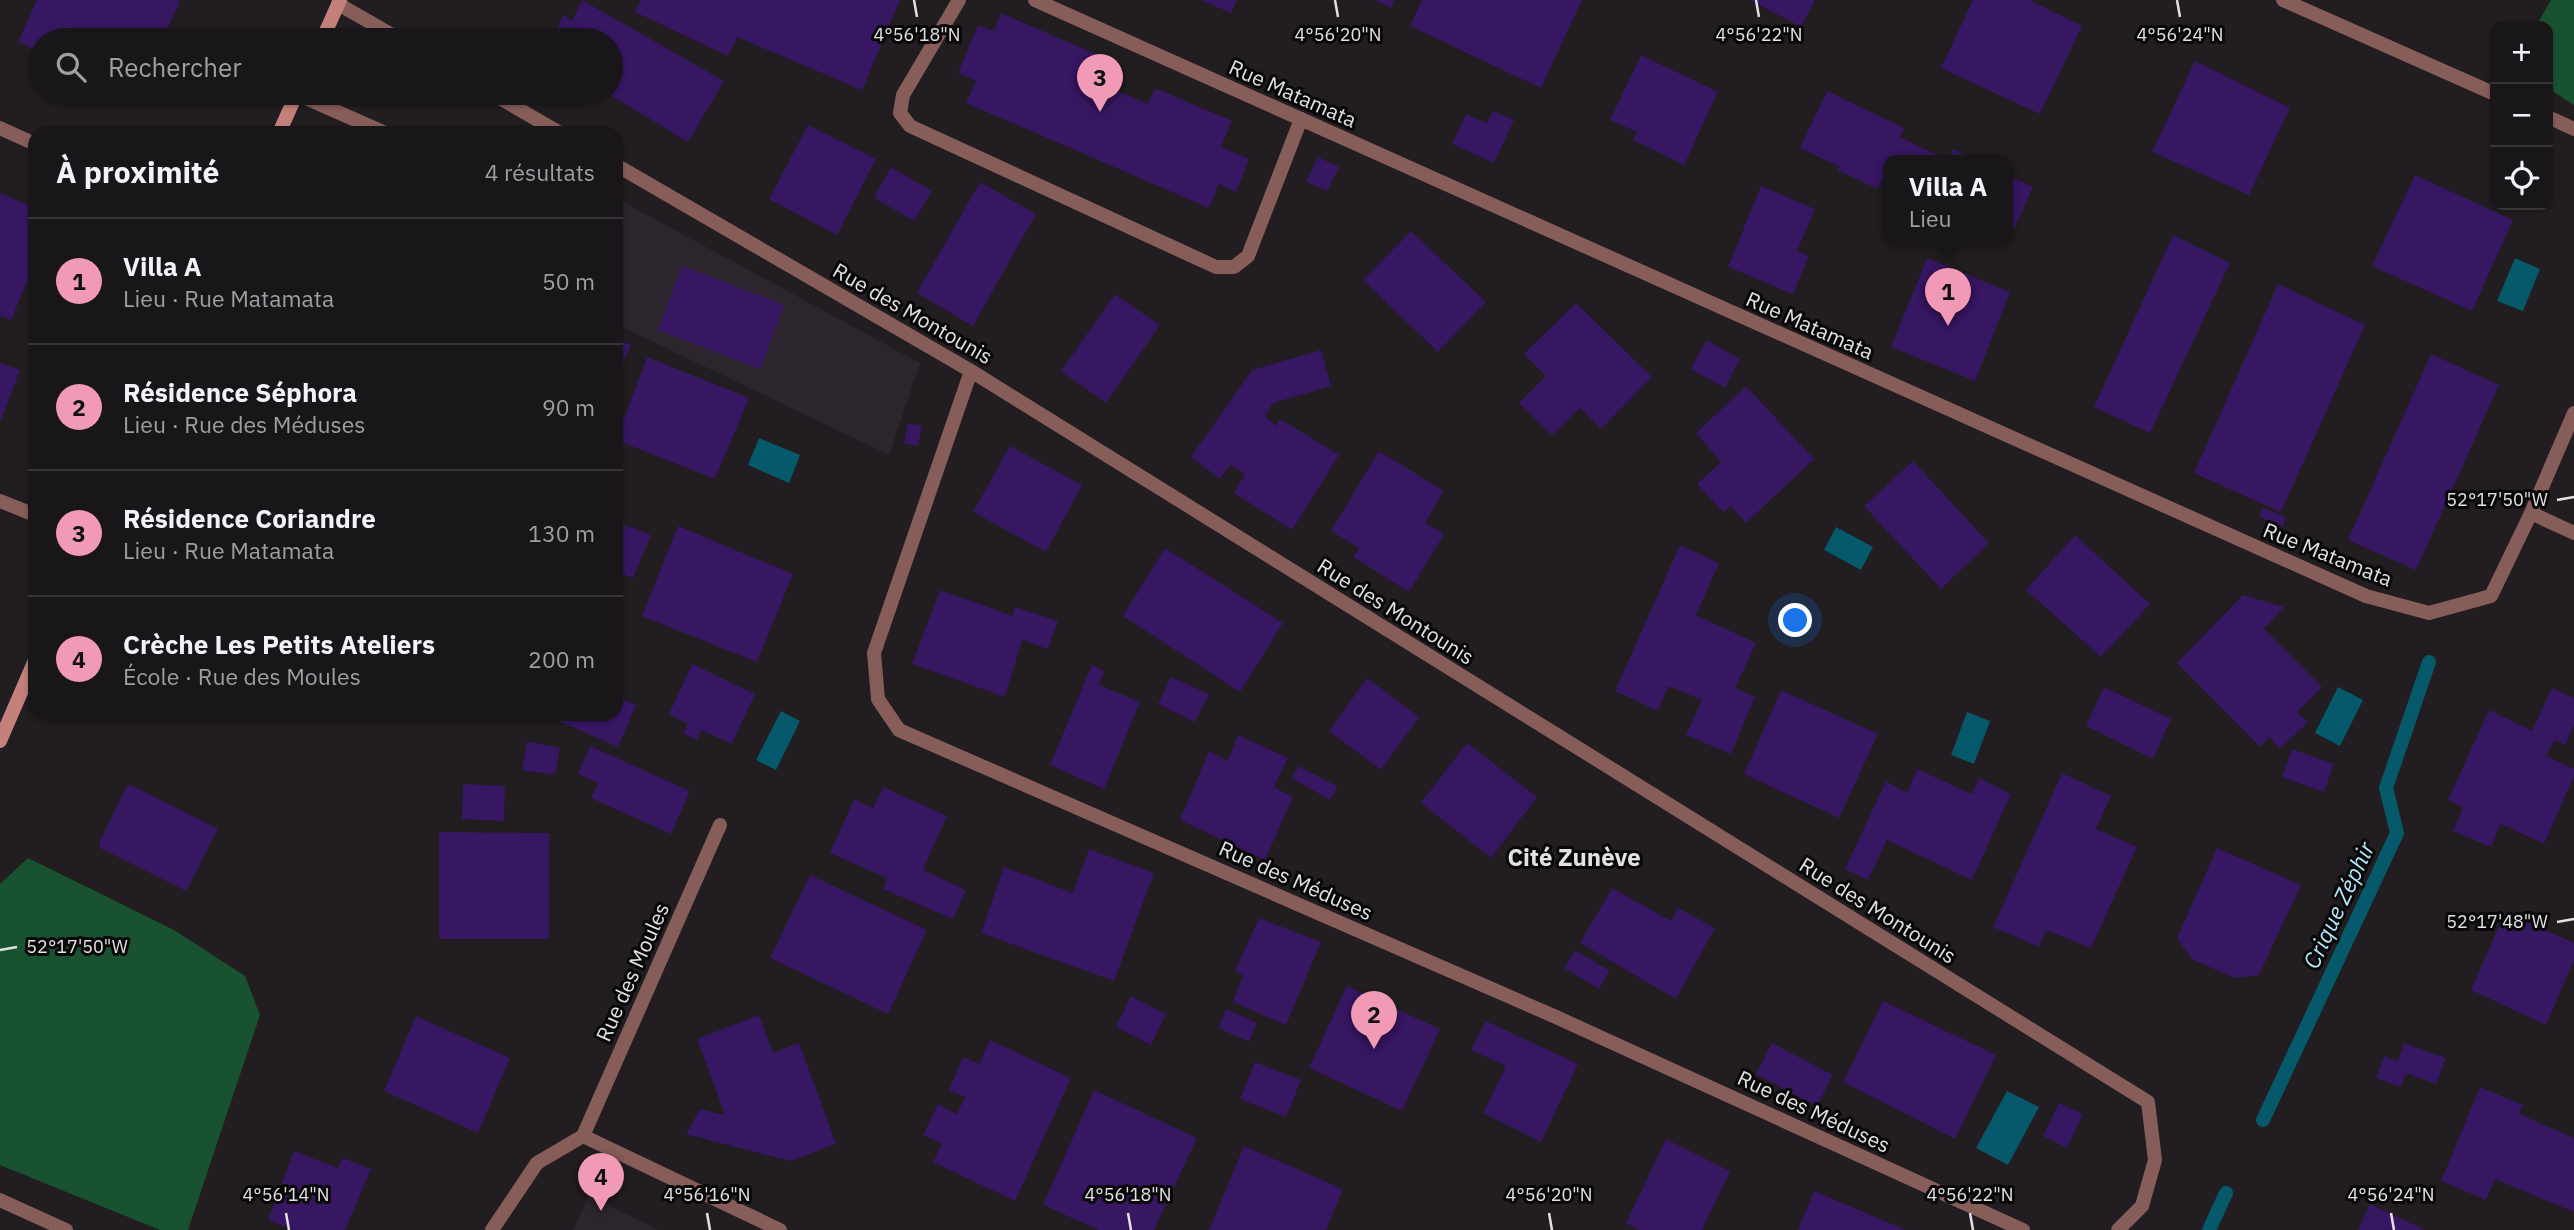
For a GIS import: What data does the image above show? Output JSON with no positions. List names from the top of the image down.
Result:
{
  "streets": {
    "street": [
      "Rue Matamata",
      "Rue des Montounis",
      "Rue des Méduses",
      "Rue des Moules"
    ]
  },
  "crossings": [
    ["Rue des Montounis", "Rue des Méduses"]
  ],
  "districts": ["Cité Zunève"],
  "water": ["Crique Zéphir"],
  "page": {
    "map_buttons": ["+", "−"],
    "search": "Rechercher",
    "pins": [
      "3",
      "1",
      "2",
      "4"
    ],
    "heading": ["À proximité", "4 résultats"],
    "popup": ["Villa A", "Lieu"],
    "list": [
      {
        "mark": "1",
        "name": "Villa A",
        "note": "Lieu · Rue Matamata",
        "value": "50 m"
      },
      {
        "mark": "2",
        "name": "Résidence Séphora",
        "note": "Lieu · Rue des Méduses",
        "value": "90 m"
      },
      {
        "mark": "3",
        "name": "Résidence Coriandre",
        "note": "Lieu · Rue Matamata",
        "value": "130 m"
      },
      {
        "mark": "4",
        "name": "Crèche Les Petits Ateliers",
        "note": "École · Rue des Moules",
        "value": "200 m"
      }
    ]
  },
  "coordinates": [
    "4°56'18\"N",
    "4°56'20\"N",
    "4°56'22\"N",
    "4°56'24\"N",
    "52°17'50\"W",
    "52°17'48\"W",
    "4°56'14\"N",
    "4°56'16\"N"
  ]
}
